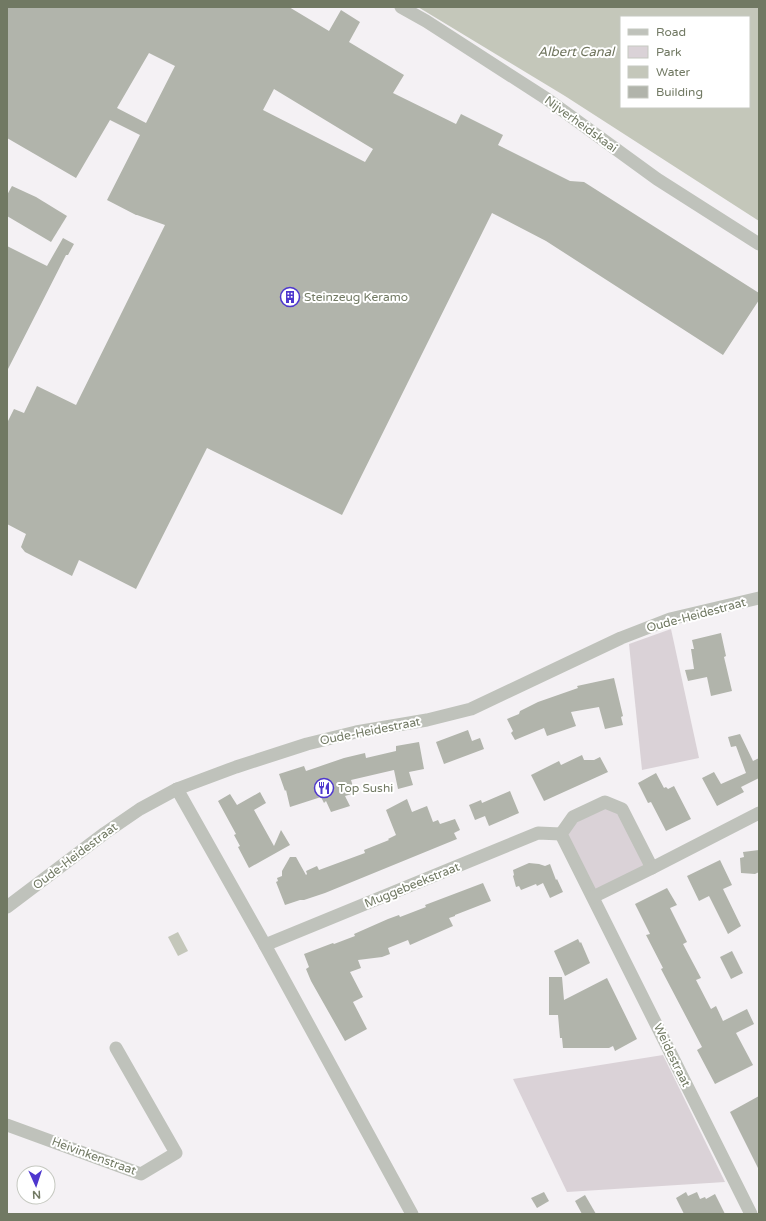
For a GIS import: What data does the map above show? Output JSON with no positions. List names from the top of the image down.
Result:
{
  "streets": {
    "street": [
      "Nijverheidskaai",
      "Oude-Heidestraat",
      "Muggebeekstraat",
      "Weidestraat",
      "Heivinkenstraat"
    ]
  },
  "crossings": [
    ["Muggebeekstraat", "Weidestraat"]
  ],
  "water": ["Albert Canal"],
  "places": {
    "building": ["Steinzeug Keramo"],
    "restaurant": ["Top Sushi"]
  },
  "legend": [
    "Road",
    "Park",
    "Water",
    "Building"
  ],
  "north": "bottom"
}
